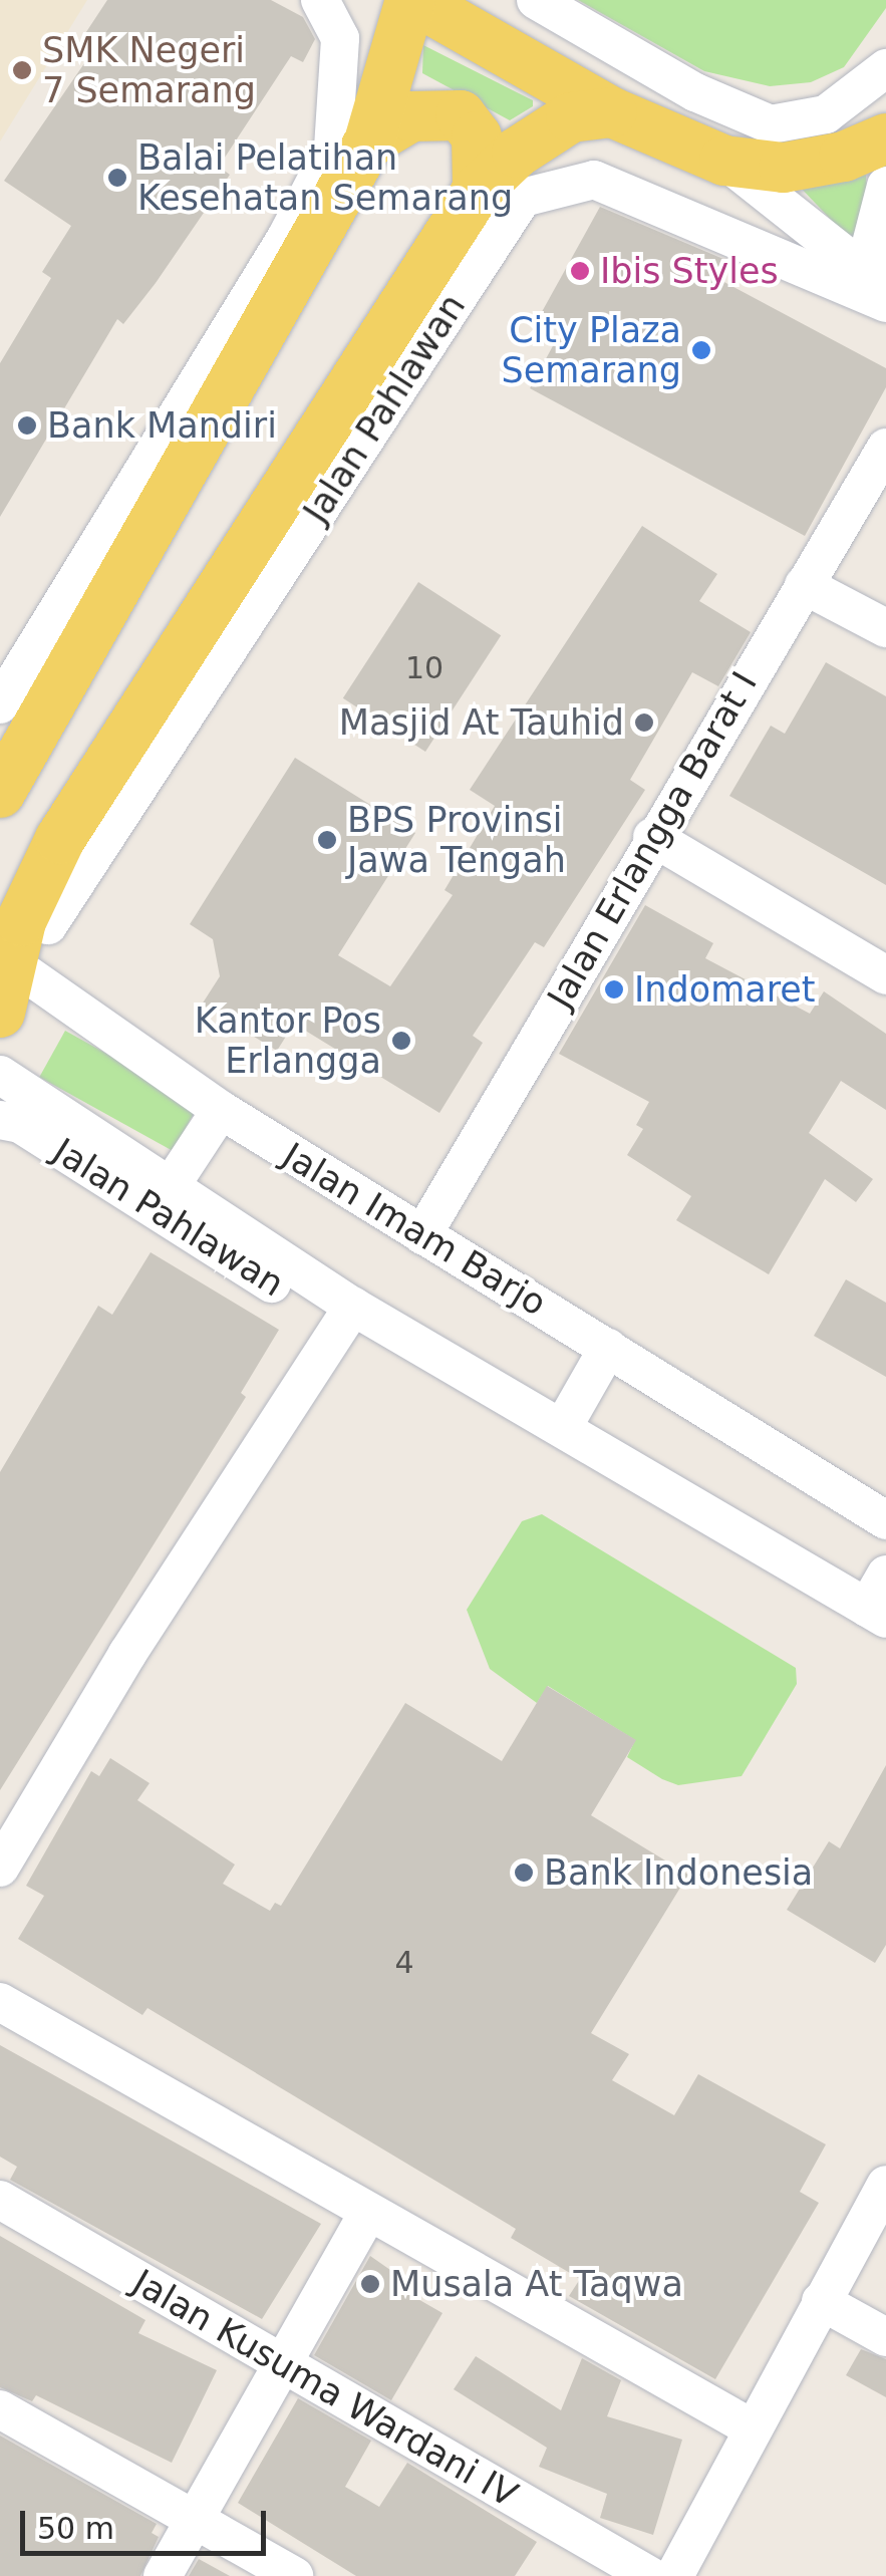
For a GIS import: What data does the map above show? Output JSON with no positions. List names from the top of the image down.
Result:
{
  "streets": {
    "main road": ["Jalan Pahlawan"],
    "street": ["Jalan Erlangga Barat I", "Jalan Imam Barjo", "Jalan Kusuma Wardani IV"]
  },
  "crossings": [
    ["Jalan Pahlawan", "Jalan Imam Barjo"],
    ["Jalan Erlangga Barat I", "Jalan Imam Barjo"]
  ],
  "places": [
    "SMK Negeri 7 Semarang",
    "Balai Pelatihan Kesehatan Semarang",
    "Ibis Styles",
    "City Plaza Semarang",
    "Bank Mandiri",
    "Masjid At Tauhid",
    "BPS Provinsi Jawa Tengah",
    "Indomaret",
    "Kantor Pos Erlangga",
    "Bank Indonesia",
    "Musala At Taqwa"
  ],
  "house_numbers": ["10", "4"],
  "scale_bar": "50 m"
}
